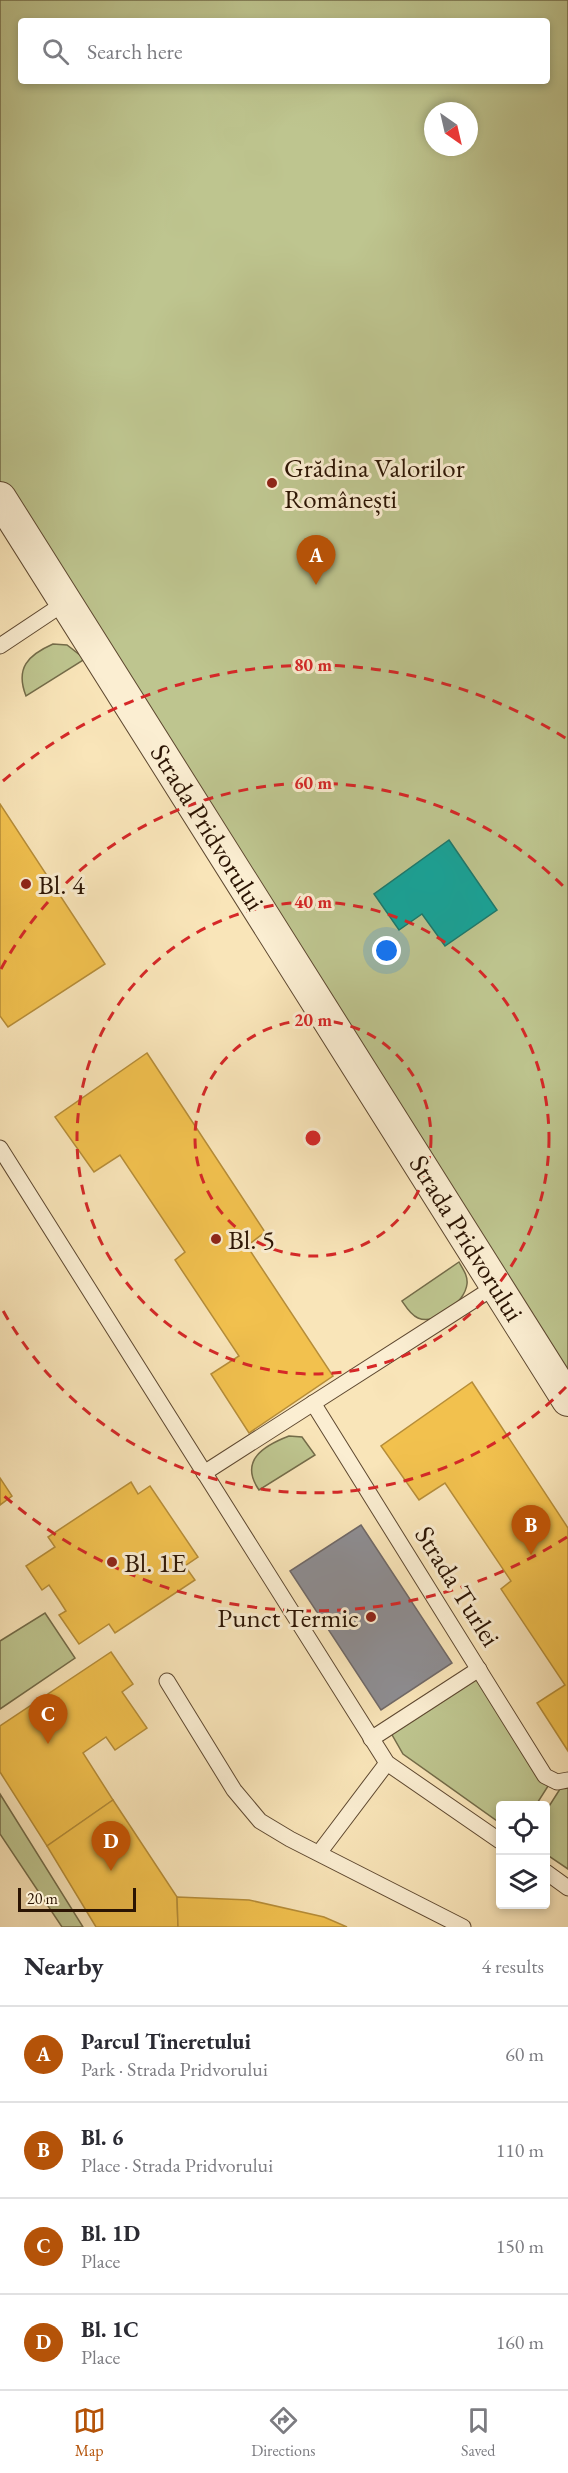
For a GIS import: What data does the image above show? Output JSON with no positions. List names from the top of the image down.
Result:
{
  "streets": {
    "street": ["Strada Pridvorului"],
    "lane": ["Strada Turlei"]
  },
  "places": [
    "Grădina Valorilor Românești",
    "Bl. 4",
    "Bl. 5",
    "Bl. 1E",
    "Punct Termic"
  ],
  "scale_bar": "20 m",
  "north": "bottom right",
  "page": {
    "search": "Search here",
    "pins": [
      "A",
      "B",
      "C",
      "D"
    ],
    "scale": "20 m",
    "heading": ["Nearby", "4 results"],
    "list": [
      {
        "mark": "A",
        "name": "Parcul Tineretului",
        "note": "Park · Strada Pridvorului",
        "value": "60 m"
      },
      {
        "mark": "B",
        "name": "Bl. 6",
        "note": "Place · Strada Pridvorului",
        "value": "110 m"
      },
      {
        "mark": "C",
        "name": "Bl. 1D",
        "note": "Place",
        "value": "150 m"
      },
      {
        "mark": "D",
        "name": "Bl. 1C",
        "note": "Place",
        "value": "160 m"
      }
    ],
    "nav": ["Map", "Directions", "Saved"]
  },
  "rings": [
    "80 m",
    "60 m",
    "40 m",
    "20 m"
  ]
}
